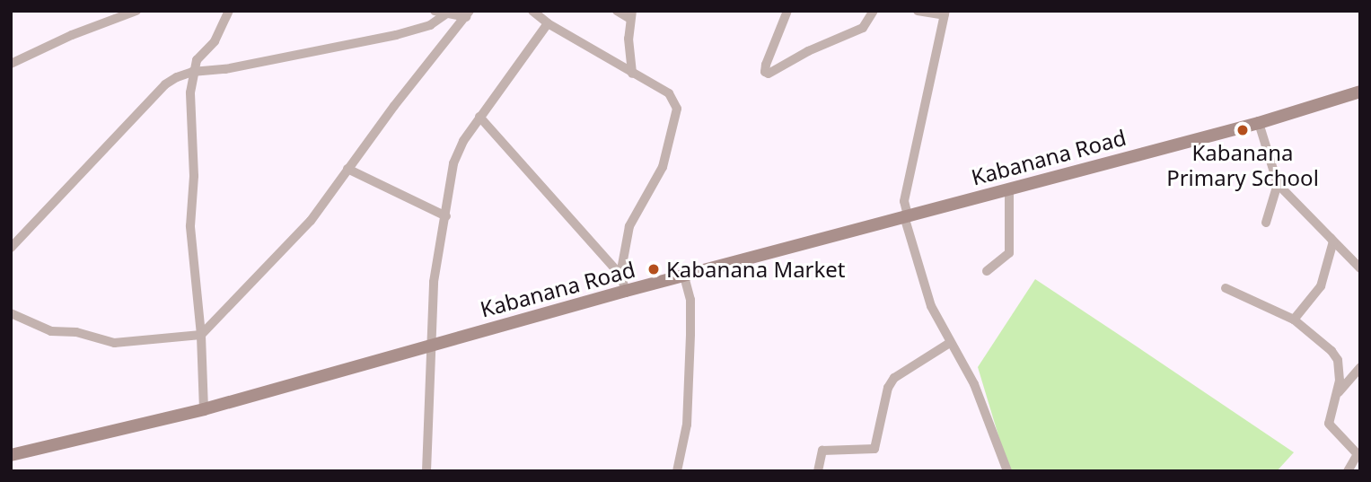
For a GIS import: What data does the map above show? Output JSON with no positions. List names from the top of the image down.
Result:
{
  "streets": {
    "street": ["Kabanana Road"]
  },
  "places": ["Kabanana Primary School", "Kabanana Market"]
}
